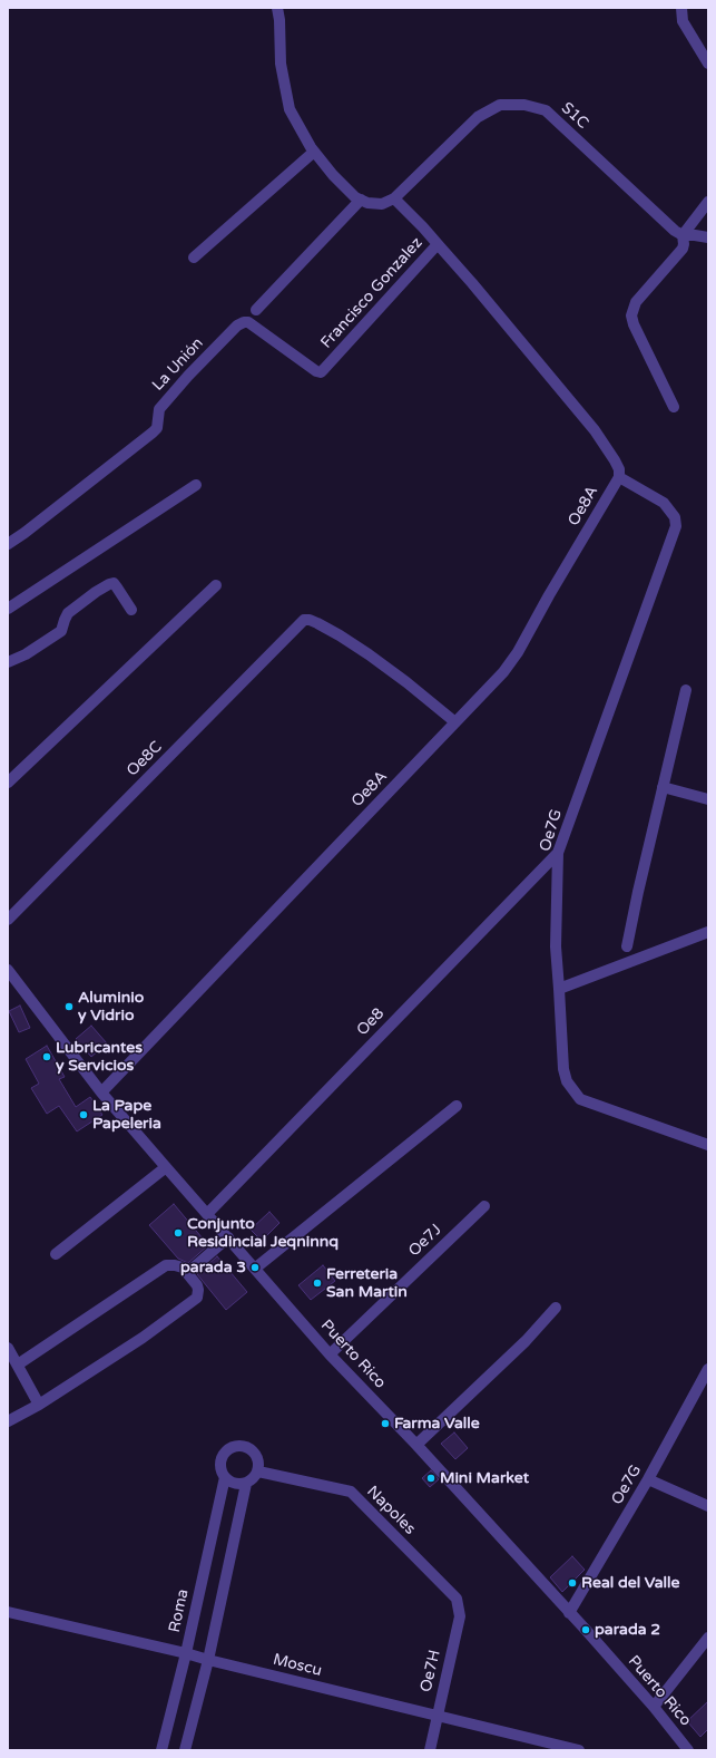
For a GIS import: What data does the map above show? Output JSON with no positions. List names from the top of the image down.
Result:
{
  "streets": {
    "street": [
      "S1C",
      "Francisco Gonzalez",
      "La Unión",
      "Oe8A",
      "Oe8C",
      "Oe7G",
      "Oe8",
      "Oe7J",
      "Puerto Rico",
      "Napoles",
      "Roma",
      "Moscu",
      "Oe7H"
    ]
  },
  "crossings": [
    ["S1C", "Francisco Gonzalez"],
    ["Francisco Gonzalez", "La Unión"],
    ["Oe8A", "Oe8C"],
    ["Oe8A", "Oe7G"],
    ["Oe8A", "Puerto Rico"],
    ["Oe7G", "Oe8"],
    ["Oe7G", "Puerto Rico"],
    ["Oe8", "Puerto Rico"],
    ["Oe7J", "Puerto Rico"],
    ["Napoles", "Roma"],
    ["Napoles", "Oe7H"],
    ["Roma", "Moscu"],
    ["Moscu", "Oe7H"]
  ],
  "places": [
    "Aluminio y Vidrio",
    "Lubricantes y Servicios",
    "La Pape Papeleria",
    "Conjunto Residincial Jeqninnq",
    "parada 3",
    "Ferreteria San Martin",
    "Farma Valle",
    "Mini Market",
    "Real del Valle",
    "parada 2"
  ]
}
